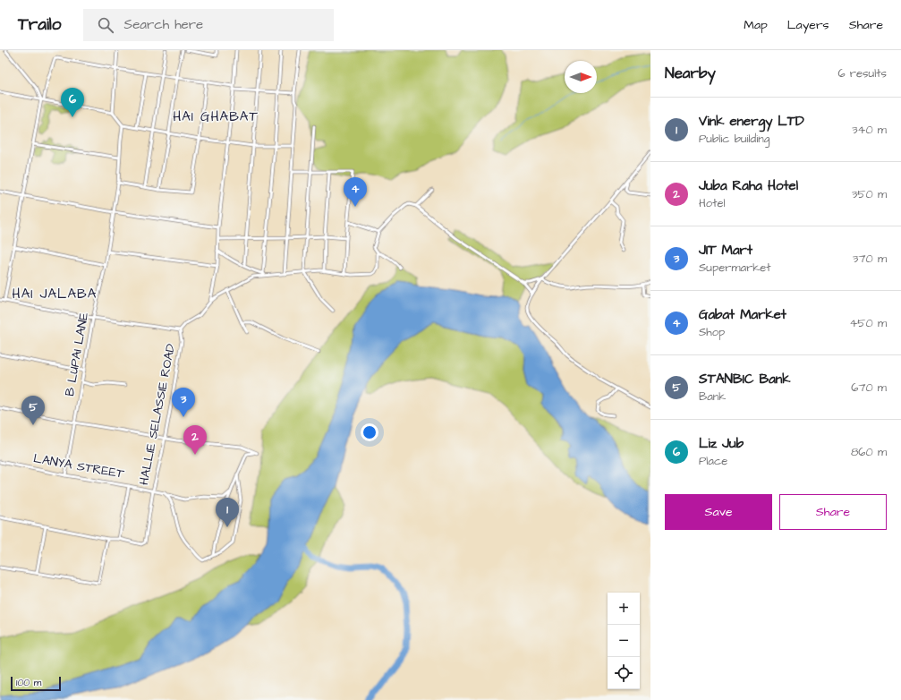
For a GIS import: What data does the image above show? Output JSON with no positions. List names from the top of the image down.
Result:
{
  "streets": {
    "street": ["B LUPAI LANE", "HALLIE SELASSIE ROAD", "LANYA STREET"]
  },
  "crossings": [
    ["B LUPAI LANE", "LANYA STREET"],
    ["HALLIE SELASSIE ROAD", "LANYA STREET"]
  ],
  "districts": ["HAI GHABAT", "HAI JALABA"],
  "scale_bar": "100 m",
  "north": "right",
  "page": {
    "header": "Trailo",
    "search": "Search here",
    "nav": ["Map", "Layers", "Share"],
    "heading": ["Nearby", "6 results"],
    "pins": [
      "6",
      "4",
      "3",
      "5",
      "2",
      "1"
    ],
    "list": [
      {
        "mark": "1",
        "name": "Vink energy LTD",
        "note": "Public building",
        "value": "340 m"
      },
      {
        "mark": "2",
        "name": "Juba Raha Hotel",
        "note": "Hotel",
        "value": "350 m"
      },
      {
        "mark": "3",
        "name": "JIT Mart",
        "note": "Supermarket",
        "value": "370 m"
      },
      {
        "mark": "4",
        "name": "Gabat Market",
        "note": "Shop",
        "value": "450 m"
      },
      {
        "mark": "5",
        "name": "STANBIC Bank",
        "note": "Bank",
        "value": "670 m"
      },
      {
        "mark": "6",
        "name": "Liz Jub",
        "note": "Place",
        "value": "860 m"
      }
    ],
    "buttons": ["Save", "Share"],
    "map_buttons": ["+", "−"],
    "scale": "100 m"
  }
}
